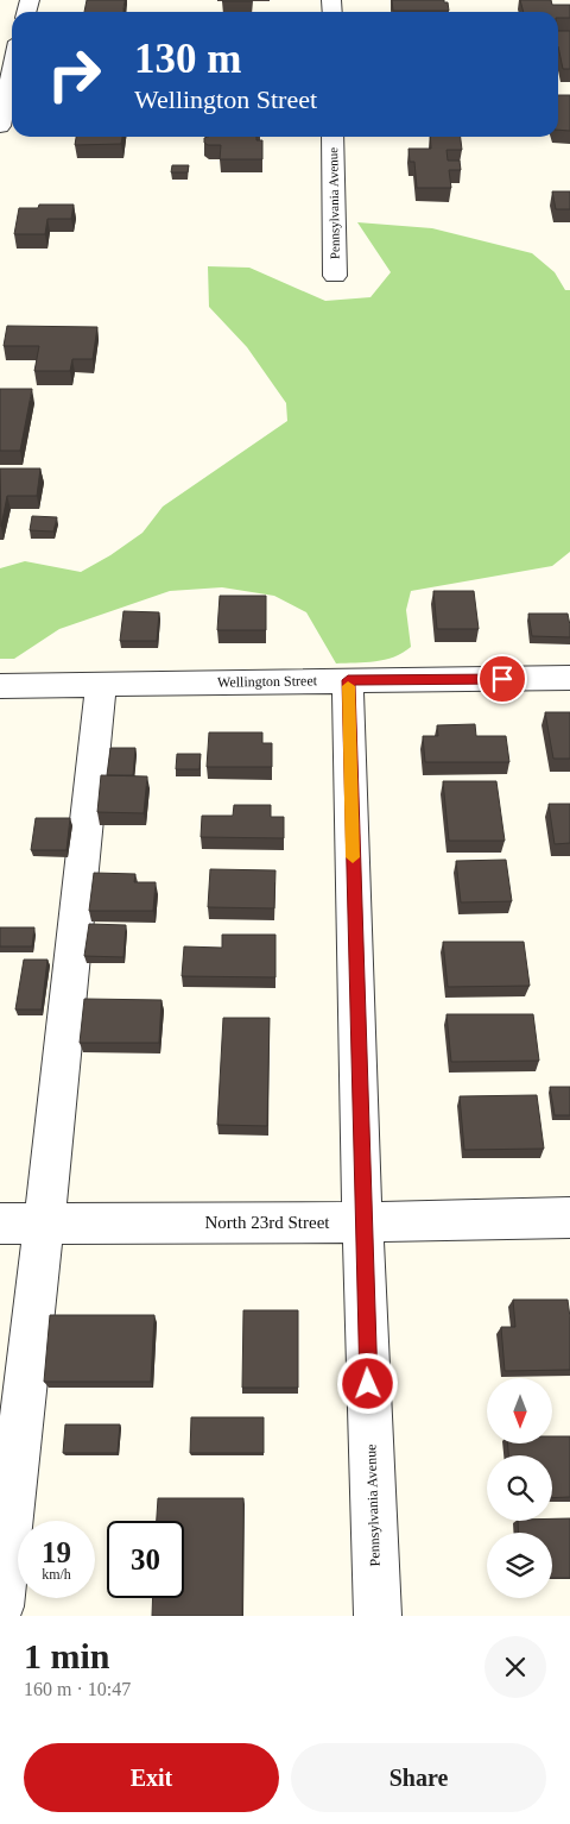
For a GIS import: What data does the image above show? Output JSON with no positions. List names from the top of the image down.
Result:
{
  "streets": {
    "street": ["Pennsylvania Avenue", "Wellington Street", "North 23rd Street"]
  },
  "crossings": [
    ["Pennsylvania Avenue", "Wellington Street"],
    ["Pennsylvania Avenue", "North 23rd Street"]
  ],
  "north": "bottom",
  "page": {
    "turn": ["130 m", "Wellington Street"],
    "speed": "19 km/h",
    "limit": "30",
    "heading": ["1 min", "160 m · 10:47"],
    "buttons": ["Exit", "Share"]
  }
}
